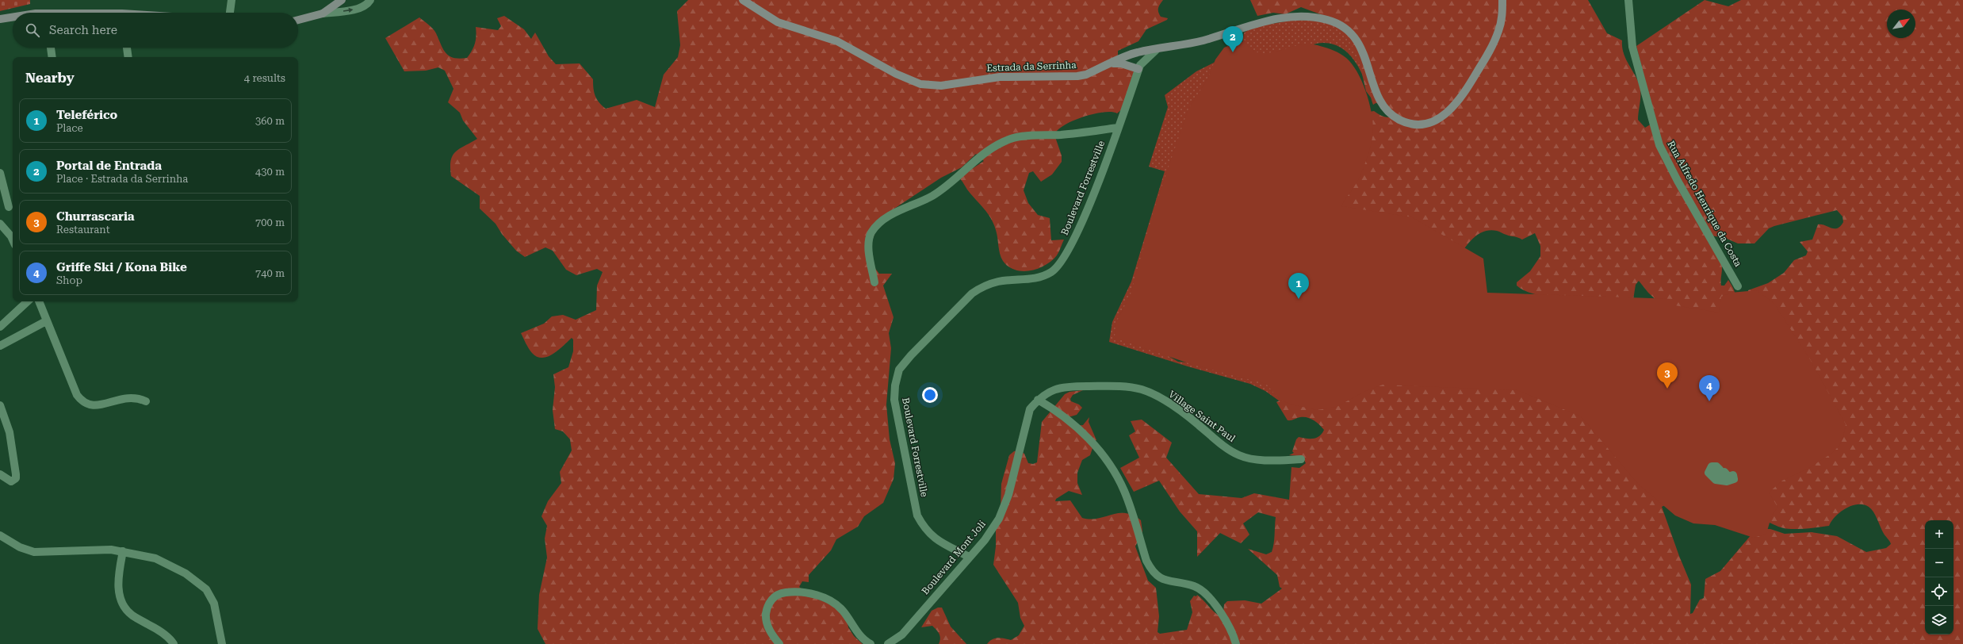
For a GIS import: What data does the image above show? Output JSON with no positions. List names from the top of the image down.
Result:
{
  "streets": {
    "street": [
      "Estrada da Serrinha",
      "Boulevard Forrestville",
      "Rua Alfredo Henrique da Costa",
      "Village Saint Paul",
      "Boulevard Mont Joli"
    ]
  },
  "crossings": [
    ["Boulevard Forrestville", "Boulevard Mont Joli"],
    ["Village Saint Paul", "Boulevard Mont Joli"]
  ],
  "north": "top right",
  "page": {
    "search": "Search here",
    "pins": [
      "2",
      "1",
      "3",
      "4"
    ],
    "heading": ["Nearby", "4 results"],
    "list": [
      {
        "mark": "1",
        "name": "Teleférico",
        "note": "Place",
        "value": "360 m"
      },
      {
        "mark": "2",
        "name": "Portal de Entrada",
        "note": "Place · Estrada da Serrinha",
        "value": "430 m"
      },
      {
        "mark": "3",
        "name": "Churrascaria",
        "note": "Restaurant",
        "value": "700 m"
      },
      {
        "mark": "4",
        "name": "Griffe Ski / Kona Bike",
        "note": "Shop",
        "value": "740 m"
      }
    ],
    "map_buttons": ["+", "−"]
  }
}
